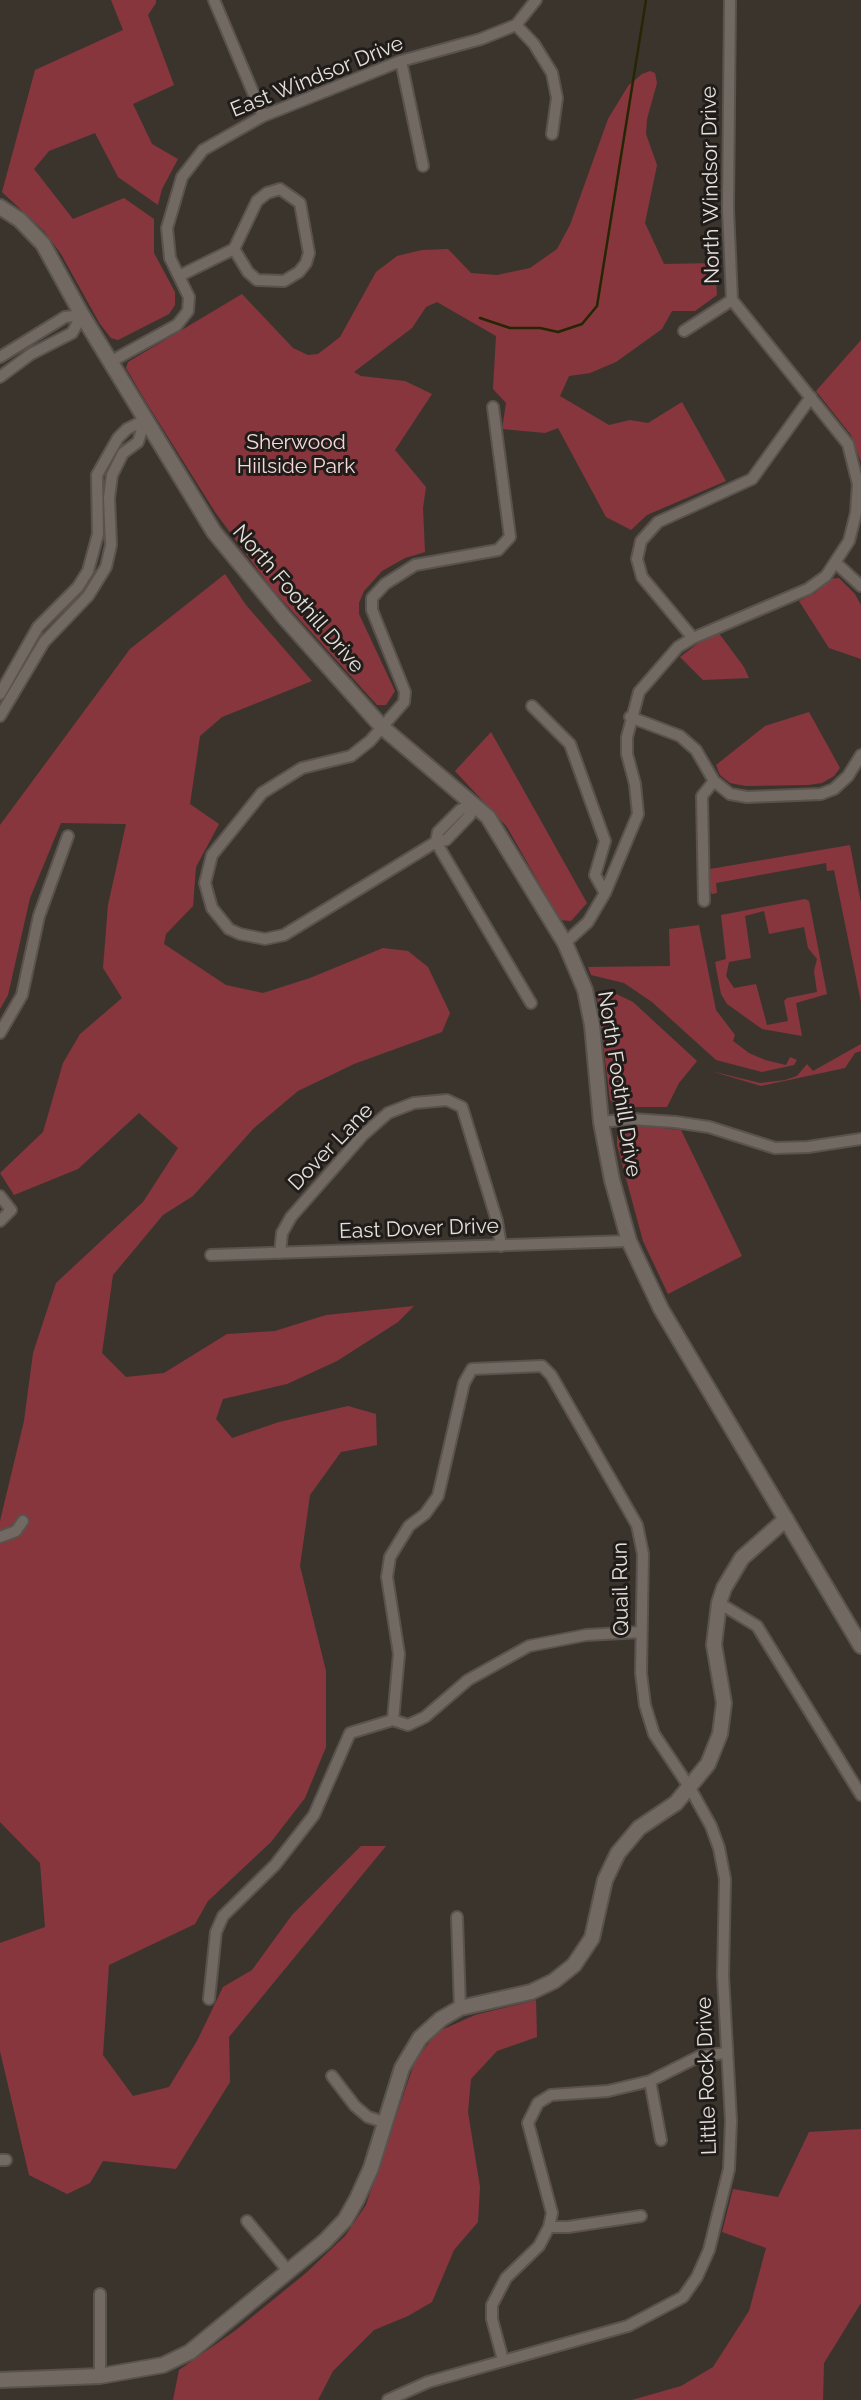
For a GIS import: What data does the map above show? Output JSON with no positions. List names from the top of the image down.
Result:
{
  "streets": {
    "street": [
      "East Windsor Drive",
      "North Windsor Drive",
      "North Foothill Drive",
      "Dover Lane",
      "East Dover Drive",
      "Quail Run",
      "Little Rock Drive"
    ]
  },
  "crossings": [
    ["East Windsor Drive", "North Foothill Drive"],
    ["North Windsor Drive", "North Foothill Drive"],
    ["North Foothill Drive", "East Dover Drive"],
    ["Dover Lane", "East Dover Drive"],
    ["Quail Run", "Little Rock Drive"]
  ],
  "parks": ["Sherwood Hiilside Park"]
}
